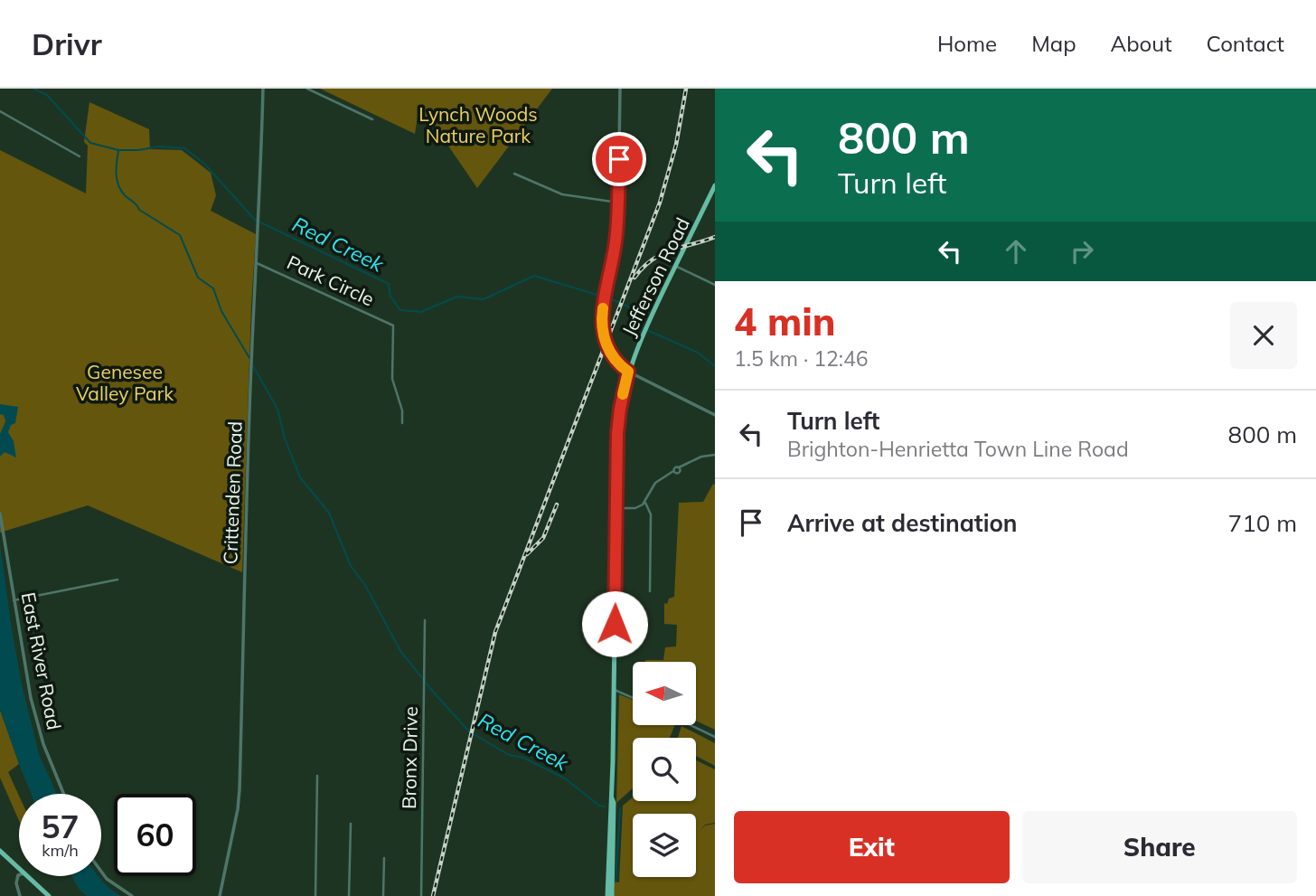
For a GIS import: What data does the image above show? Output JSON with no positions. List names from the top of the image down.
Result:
{
  "streets": {
    "main road": ["Jefferson Road"],
    "street": [
      "Park Circle",
      "Crittenden Road",
      "East River Road",
      "Bronx Drive"
    ]
  },
  "crossings": [
    ["Park Circle", "Crittenden Road"]
  ],
  "water": ["Red Creek"],
  "parks": ["Lynch Woods Nature Park", "Genesee Valley Park"],
  "north": "left",
  "page": {
    "header": "Drivr",
    "nav": [
      "Home",
      "Map",
      "About",
      "Contact"
    ],
    "turn": ["800 m", "Turn left"],
    "heading": ["4 min", "1.5 km · 12:46"],
    "list": [
      {
        "name": "Turn left",
        "note": "Brighton-Henrietta Town Line Road",
        "value": "800 m"
      },
      {
        "name": "Arrive at destination",
        "value": "710 m"
      }
    ],
    "speed": "57 km/h",
    "limit": "60",
    "buttons": ["Exit", "Share"]
  }
}
